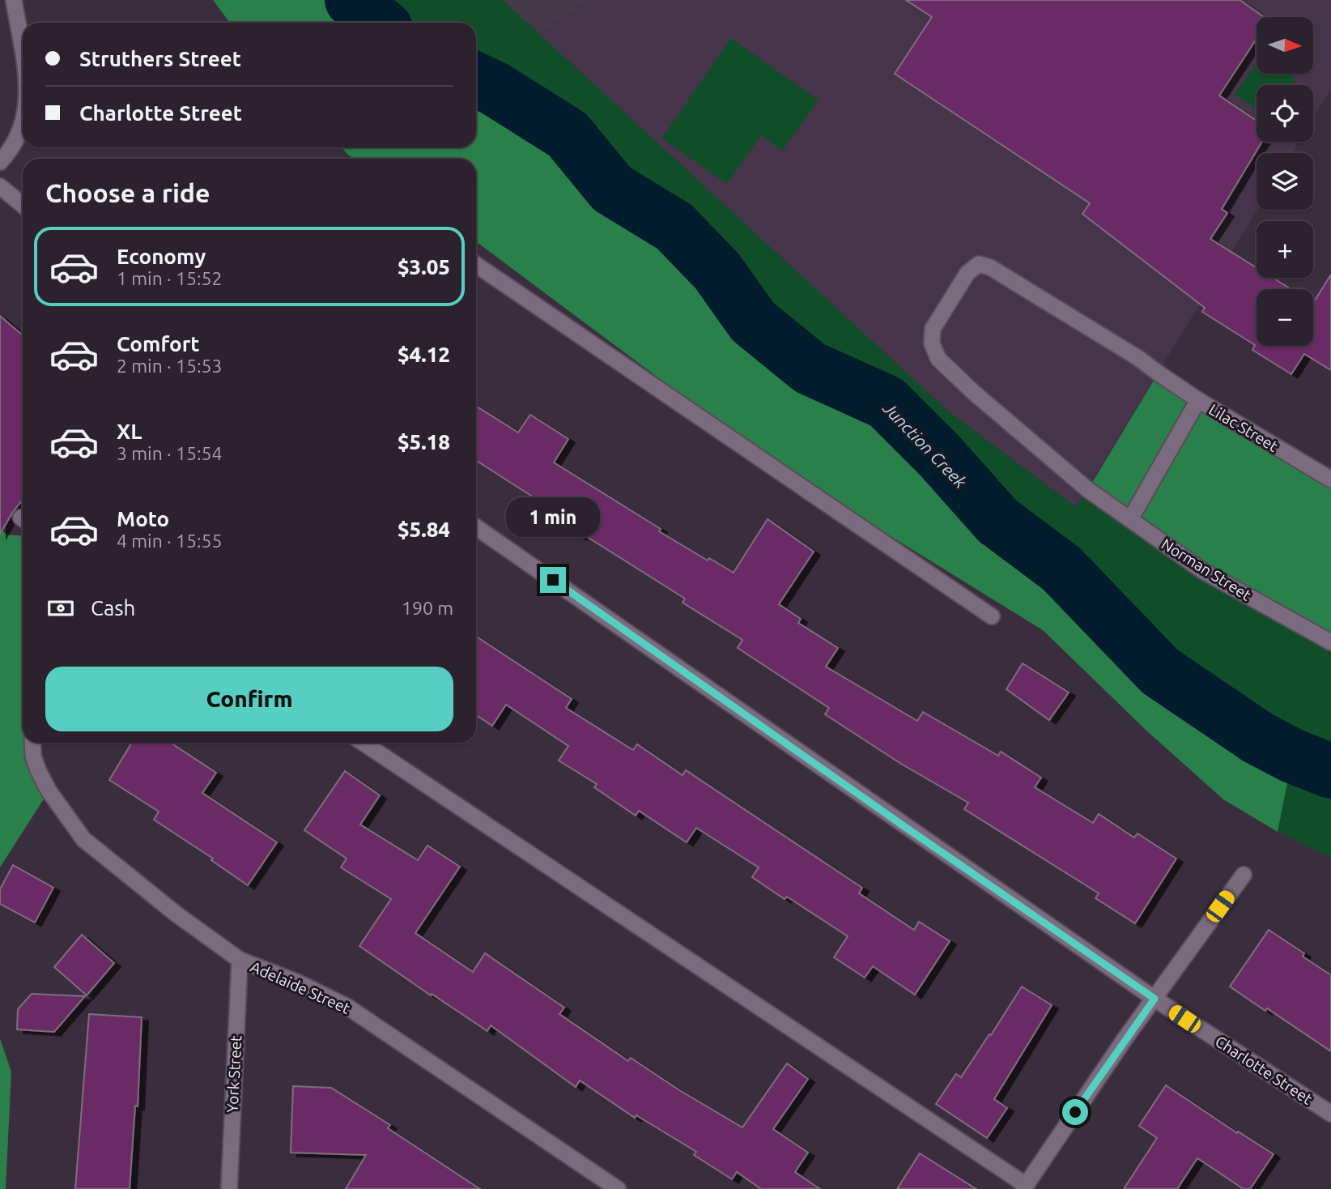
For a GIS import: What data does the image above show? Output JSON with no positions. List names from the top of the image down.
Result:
{
  "streets": {
    "street": [
      "Lilac Street",
      "Norman Street",
      "Adelaide Street",
      "Charlotte Street",
      "York Street"
    ]
  },
  "crossings": [
    ["Lilac Street", "Norman Street"],
    ["Adelaide Street", "York Street"]
  ],
  "water": ["Junction Creek"],
  "north": "right",
  "page": {
    "map_buttons": ["+", "−"],
    "banner": ["Struthers Street", "Charlotte Street"],
    "heading": "Choose a ride",
    "list": [
      {
        "name": "Economy",
        "note": "1 min · 15:52",
        "value": "$3.05"
      },
      {
        "name": "Comfort",
        "note": "2 min · 15:53",
        "value": "$4.12"
      },
      {
        "name": "XL",
        "note": "3 min · 15:54",
        "value": "$5.18"
      },
      {
        "name": "Moto",
        "note": "4 min · 15:55",
        "value": "$5.84"
      }
    ],
    "bubble": "1 min",
    "pay": ["Cash", "190 m"],
    "buttons": "Confirm"
  }
}
